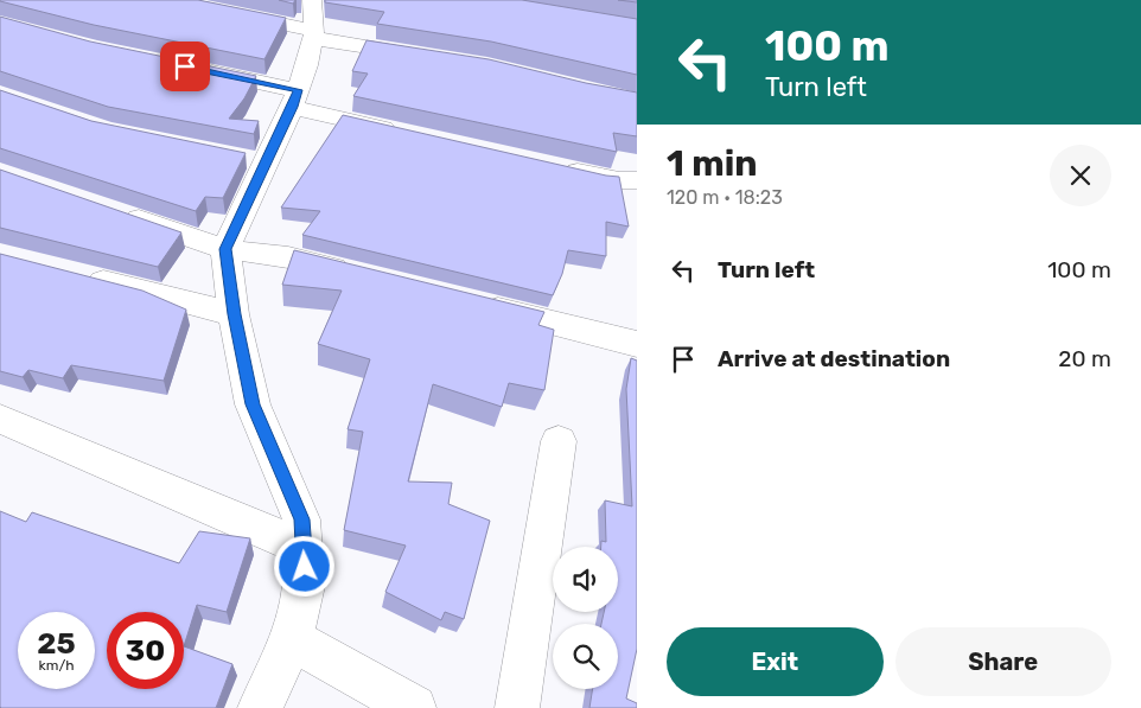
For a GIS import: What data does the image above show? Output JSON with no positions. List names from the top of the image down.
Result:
{
  "page": {
    "turn": ["100 m", "Turn left"],
    "heading": ["1 min", "120 m · 18:23"],
    "list": [
      {
        "name": "Turn left",
        "value": "100 m"
      },
      {
        "name": "Arrive at destination",
        "value": "20 m"
      }
    ],
    "speed": "25 km/h",
    "limit": "30",
    "buttons": ["Exit", "Share"]
  }
}
